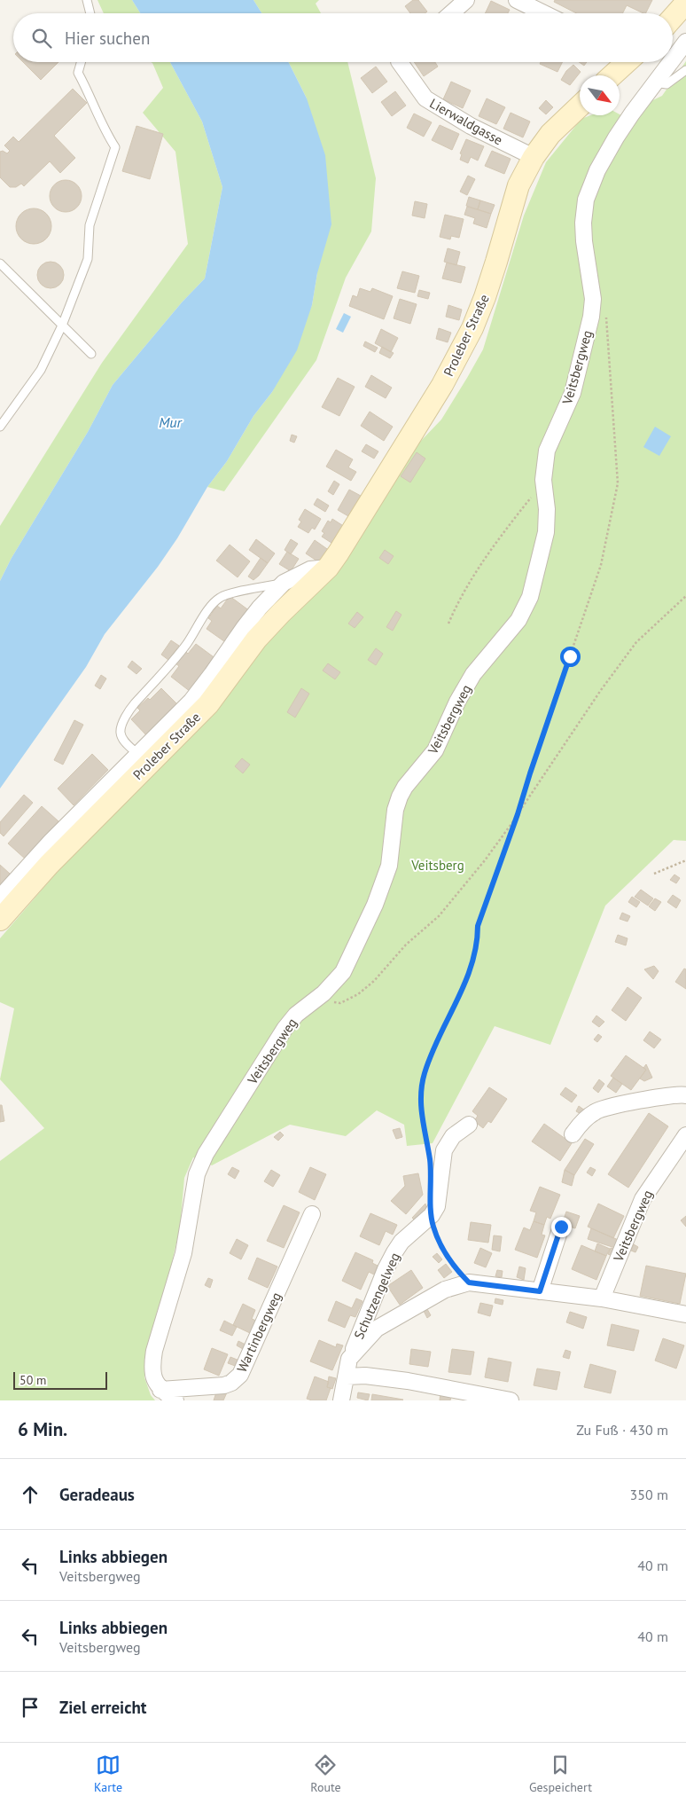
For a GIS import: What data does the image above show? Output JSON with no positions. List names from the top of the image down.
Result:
{
  "streets": {
    "main road": ["Proleber Straße"],
    "street": [
      "Lierwaldgasse",
      "Veitsbergweg",
      "Schutzengelweg",
      "Wartinbergweg"
    ]
  },
  "crossings": [
    ["Lierwaldgasse", "Proleber Straße"],
    ["Veitsbergweg", "Wartinbergweg"]
  ],
  "water": ["Mur"],
  "parks": ["Veitsberg"],
  "scale_bar": "50 m",
  "north": "bottom right",
  "page": {
    "search": "Hier suchen",
    "scale": "50 m",
    "heading": ["6 Min.", "Zu Fuß · 430 m"],
    "list": [
      ["Geradeaus", "350 m"],
      ["Links abbiegen", "Veitsbergweg", "40 m"],
      ["Links abbiegen", "Veitsbergweg", "40 m"],
      "Ziel erreicht"
    ],
    "nav": ["Karte", "Route", "Gespeichert"]
  }
}
